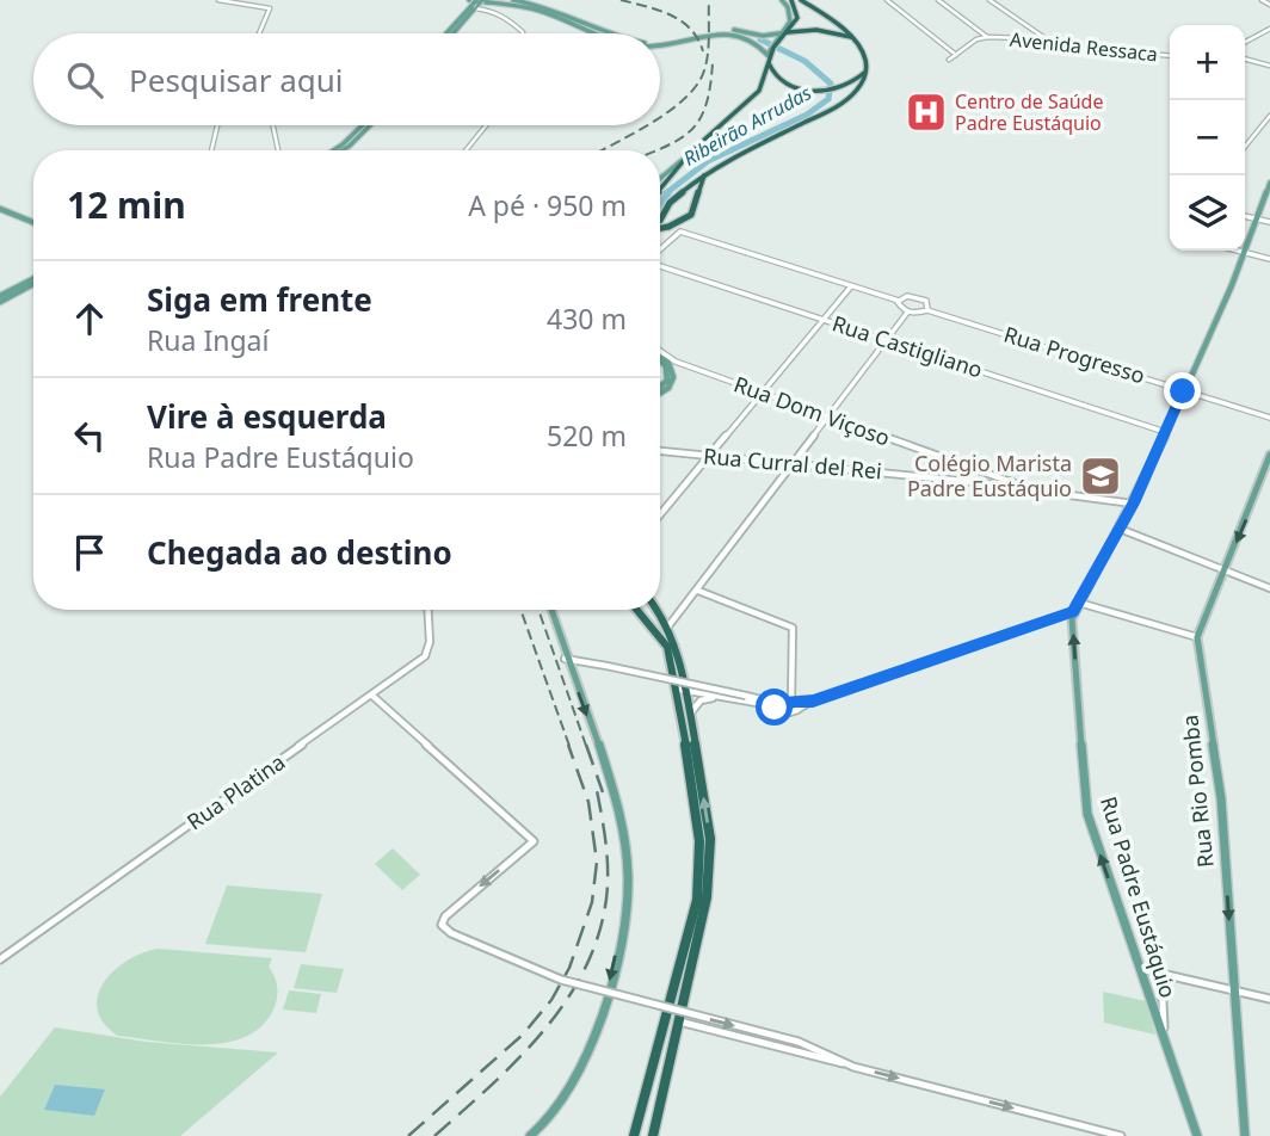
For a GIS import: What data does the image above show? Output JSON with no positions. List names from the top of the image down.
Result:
{
  "streets": {
    "main road": ["Rua Rio Pomba", "Rua Padre Eustáquio"],
    "street": [
      "Avenida Ressaca",
      "Rua Castigliano",
      "Rua Progresso",
      "Rua Dom Viçoso",
      "Rua Curral del Rei",
      "Rua Platina"
    ]
  },
  "crossings": [
    ["Rua Dom Viçoso", "Rua Curral del Rei"]
  ],
  "one_way": ["Rua Rio Pomba", "Rua Padre Eustáquio"],
  "water": ["Ribeirão Arrudas"],
  "places": {
    "hospital": ["Centro de Saúde Padre Eustáquio"],
    "school or university": ["Colégio Marista Padre Eustáquio"]
  },
  "page": {
    "map_buttons": ["+", "−"],
    "search": "Pesquisar aqui",
    "heading": ["12 min", "A pé · 950 m"],
    "list": [
      ["Siga em frente", "Rua Ingaí", "430 m"],
      ["Vire à esquerda", "Rua Padre Eustáquio", "520 m"],
      "Chegada ao destino"
    ]
  }
}
